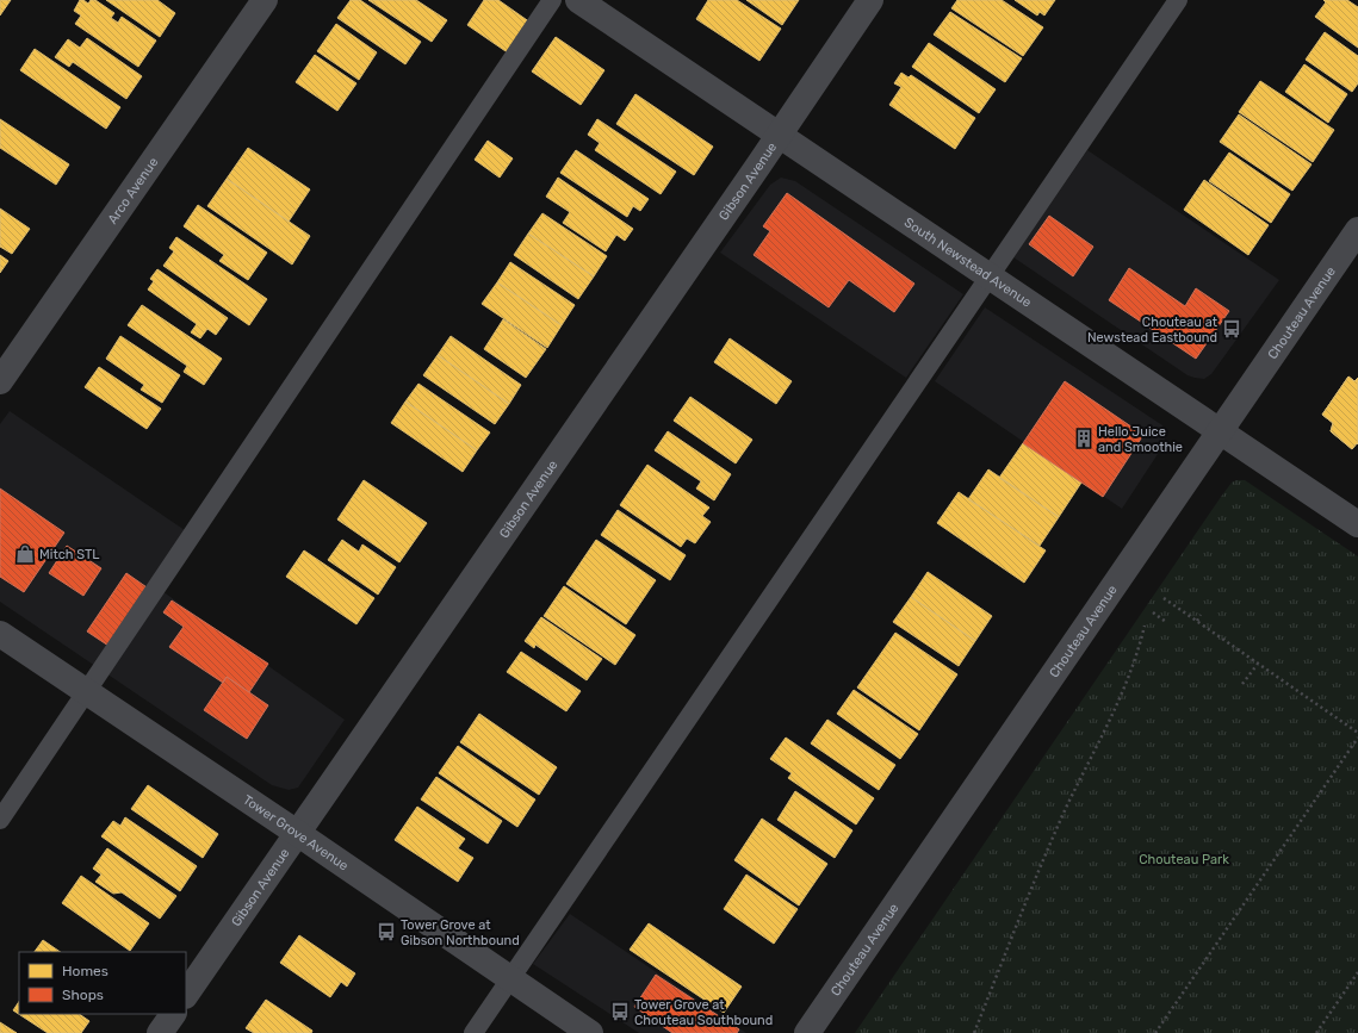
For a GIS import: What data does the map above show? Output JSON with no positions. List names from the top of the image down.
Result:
{
  "streets": {
    "street": [
      "Gibson Avenue",
      "Arco Avenue",
      "South Newstead Avenue",
      "Chouteau Avenue",
      "Tower Grove Avenue"
    ]
  },
  "crossings": [
    ["Gibson Avenue", "South Newstead Avenue"],
    ["Gibson Avenue", "Tower Grove Avenue"],
    ["South Newstead Avenue", "Chouteau Avenue"]
  ],
  "parks": ["Chouteau Park"],
  "places": {
    "bus stop": ["Chouteau at Newstead Eastbound", "Tower Grove at Gibson Northbound", "Tower Grove at Chouteau Southbound"],
    "building": ["Hello Juice and Smoothie"],
    "shop": ["Mitch STL"]
  },
  "legend": ["Homes", "Shops"]
}
